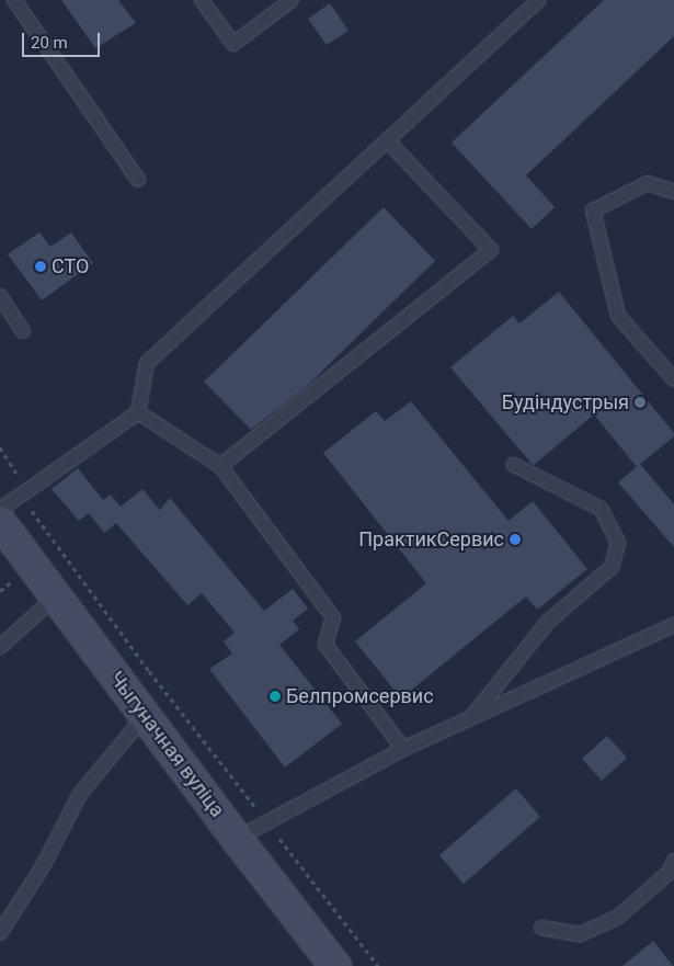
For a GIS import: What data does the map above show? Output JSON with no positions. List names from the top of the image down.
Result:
{
  "streets": {
    "street": ["Чыгуначная вуліца"]
  },
  "places": [
    "СТО",
    "Будіндустрыя",
    "ПрактикСервис",
    "Белпромсервис"
  ],
  "scale_bar": "20 m"
}
